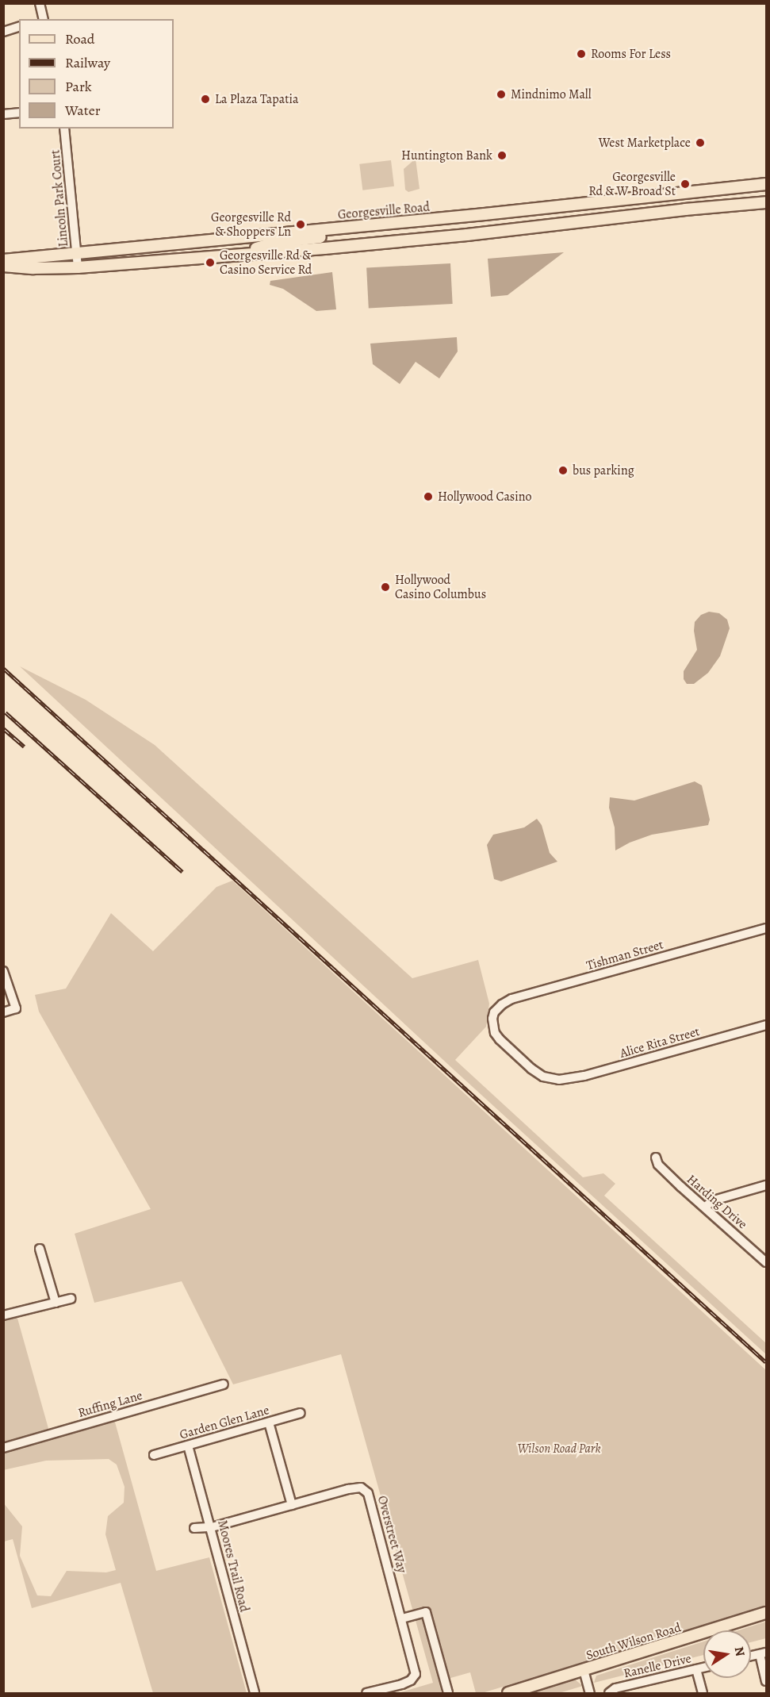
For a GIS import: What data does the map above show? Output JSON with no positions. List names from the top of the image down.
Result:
{
  "streets": {
    "main road": ["Georgesville Road", "South Wilson Road"],
    "street": [
      "Lincoln Park Court",
      "Tishman Street",
      "Alice Rita Street",
      "Harding Drive",
      "Ruffing Lane",
      "Garden Glen Lane",
      "Overstreet Way",
      "Moores Trail Road",
      "Ranelle Drive"
    ]
  },
  "crossings": [
    ["Lincoln Park Court", "Georgesville Road"],
    ["Tishman Street", "Alice Rita Street"],
    ["Garden Glen Lane", "Moores Trail Road"],
    ["Overstreet Way", "Moores Trail Road"]
  ],
  "parks": ["Wilson Road Park"],
  "places": [
    "Rooms For Less",
    "Mindnimo Mall",
    "La Plaza Tapatia",
    "West Marketplace",
    "Huntington Bank",
    "Georgesville Rd & W Broad St",
    "Georgesville Rd & Shoppers Ln",
    "Georgesville Rd & Casino Service Rd",
    "bus parking",
    "Hollywood Casino",
    "Hollywood Casino Columbus"
  ],
  "legend": [
    "Road",
    "Railway",
    "Park",
    "Water"
  ],
  "north": "right"
}
